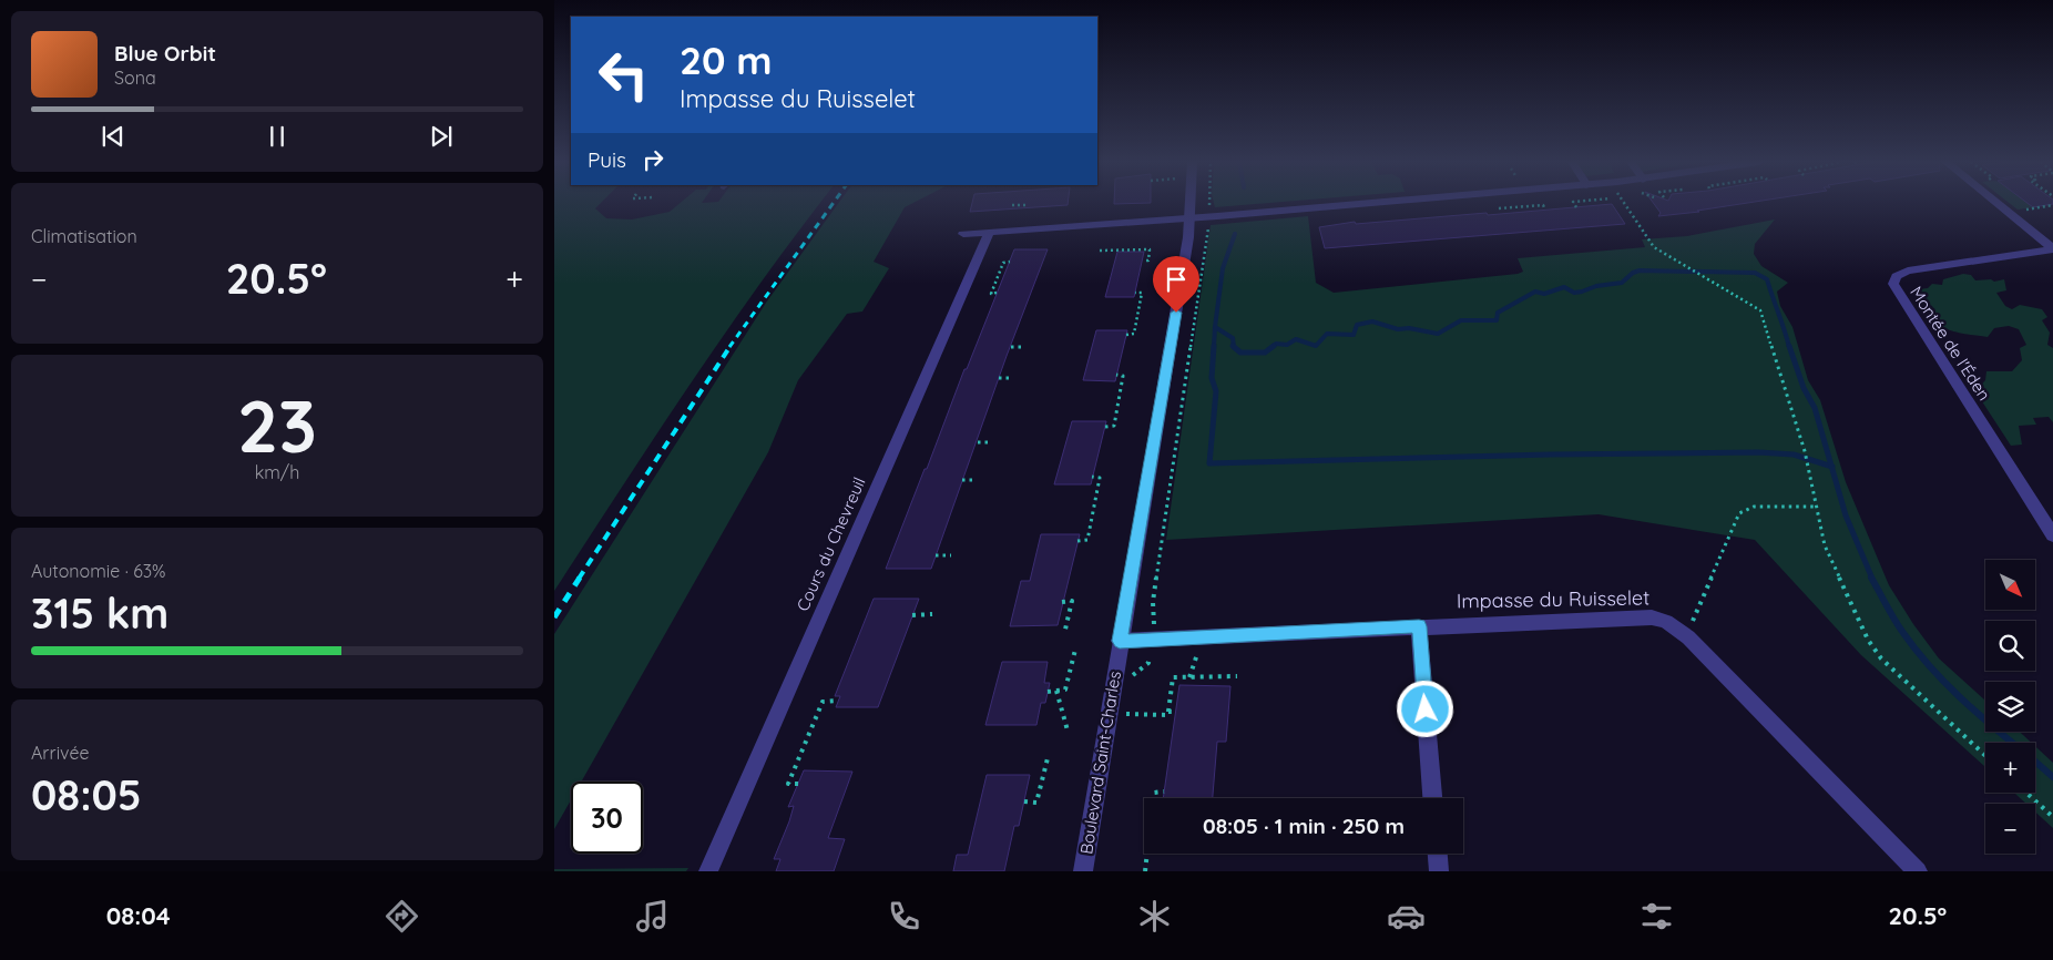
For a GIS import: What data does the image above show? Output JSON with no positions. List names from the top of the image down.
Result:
{
  "streets": {
    "street": [
      "Montée de l'Éden",
      "Cours du Chevreuil",
      "Impasse du Ruisselet",
      "Boulevard Saint-Charles"
    ]
  },
  "crossings": [
    ["Impasse du Ruisselet", "Boulevard Saint-Charles"]
  ],
  "north": "bottom right",
  "page": {
    "turn": ["20 m", "Impasse du Ruisselet"],
    "song": ["Blue Orbit", "Sona"],
    "then": "Puis",
    "tile": [
      "Climatisation",
      ["23", "km/h"],
      ["Autonomie · 63%", "315 km"],
      ["Arrivée", "08:05"]
    ],
    "heat": ["−", "20.5°", "+"],
    "map_buttons": ["+", "−"],
    "limit": "30",
    "trip": "08:05 · 1 min · 250 m",
    "tabs": ["08:04", "20.5°"]
  }
}
